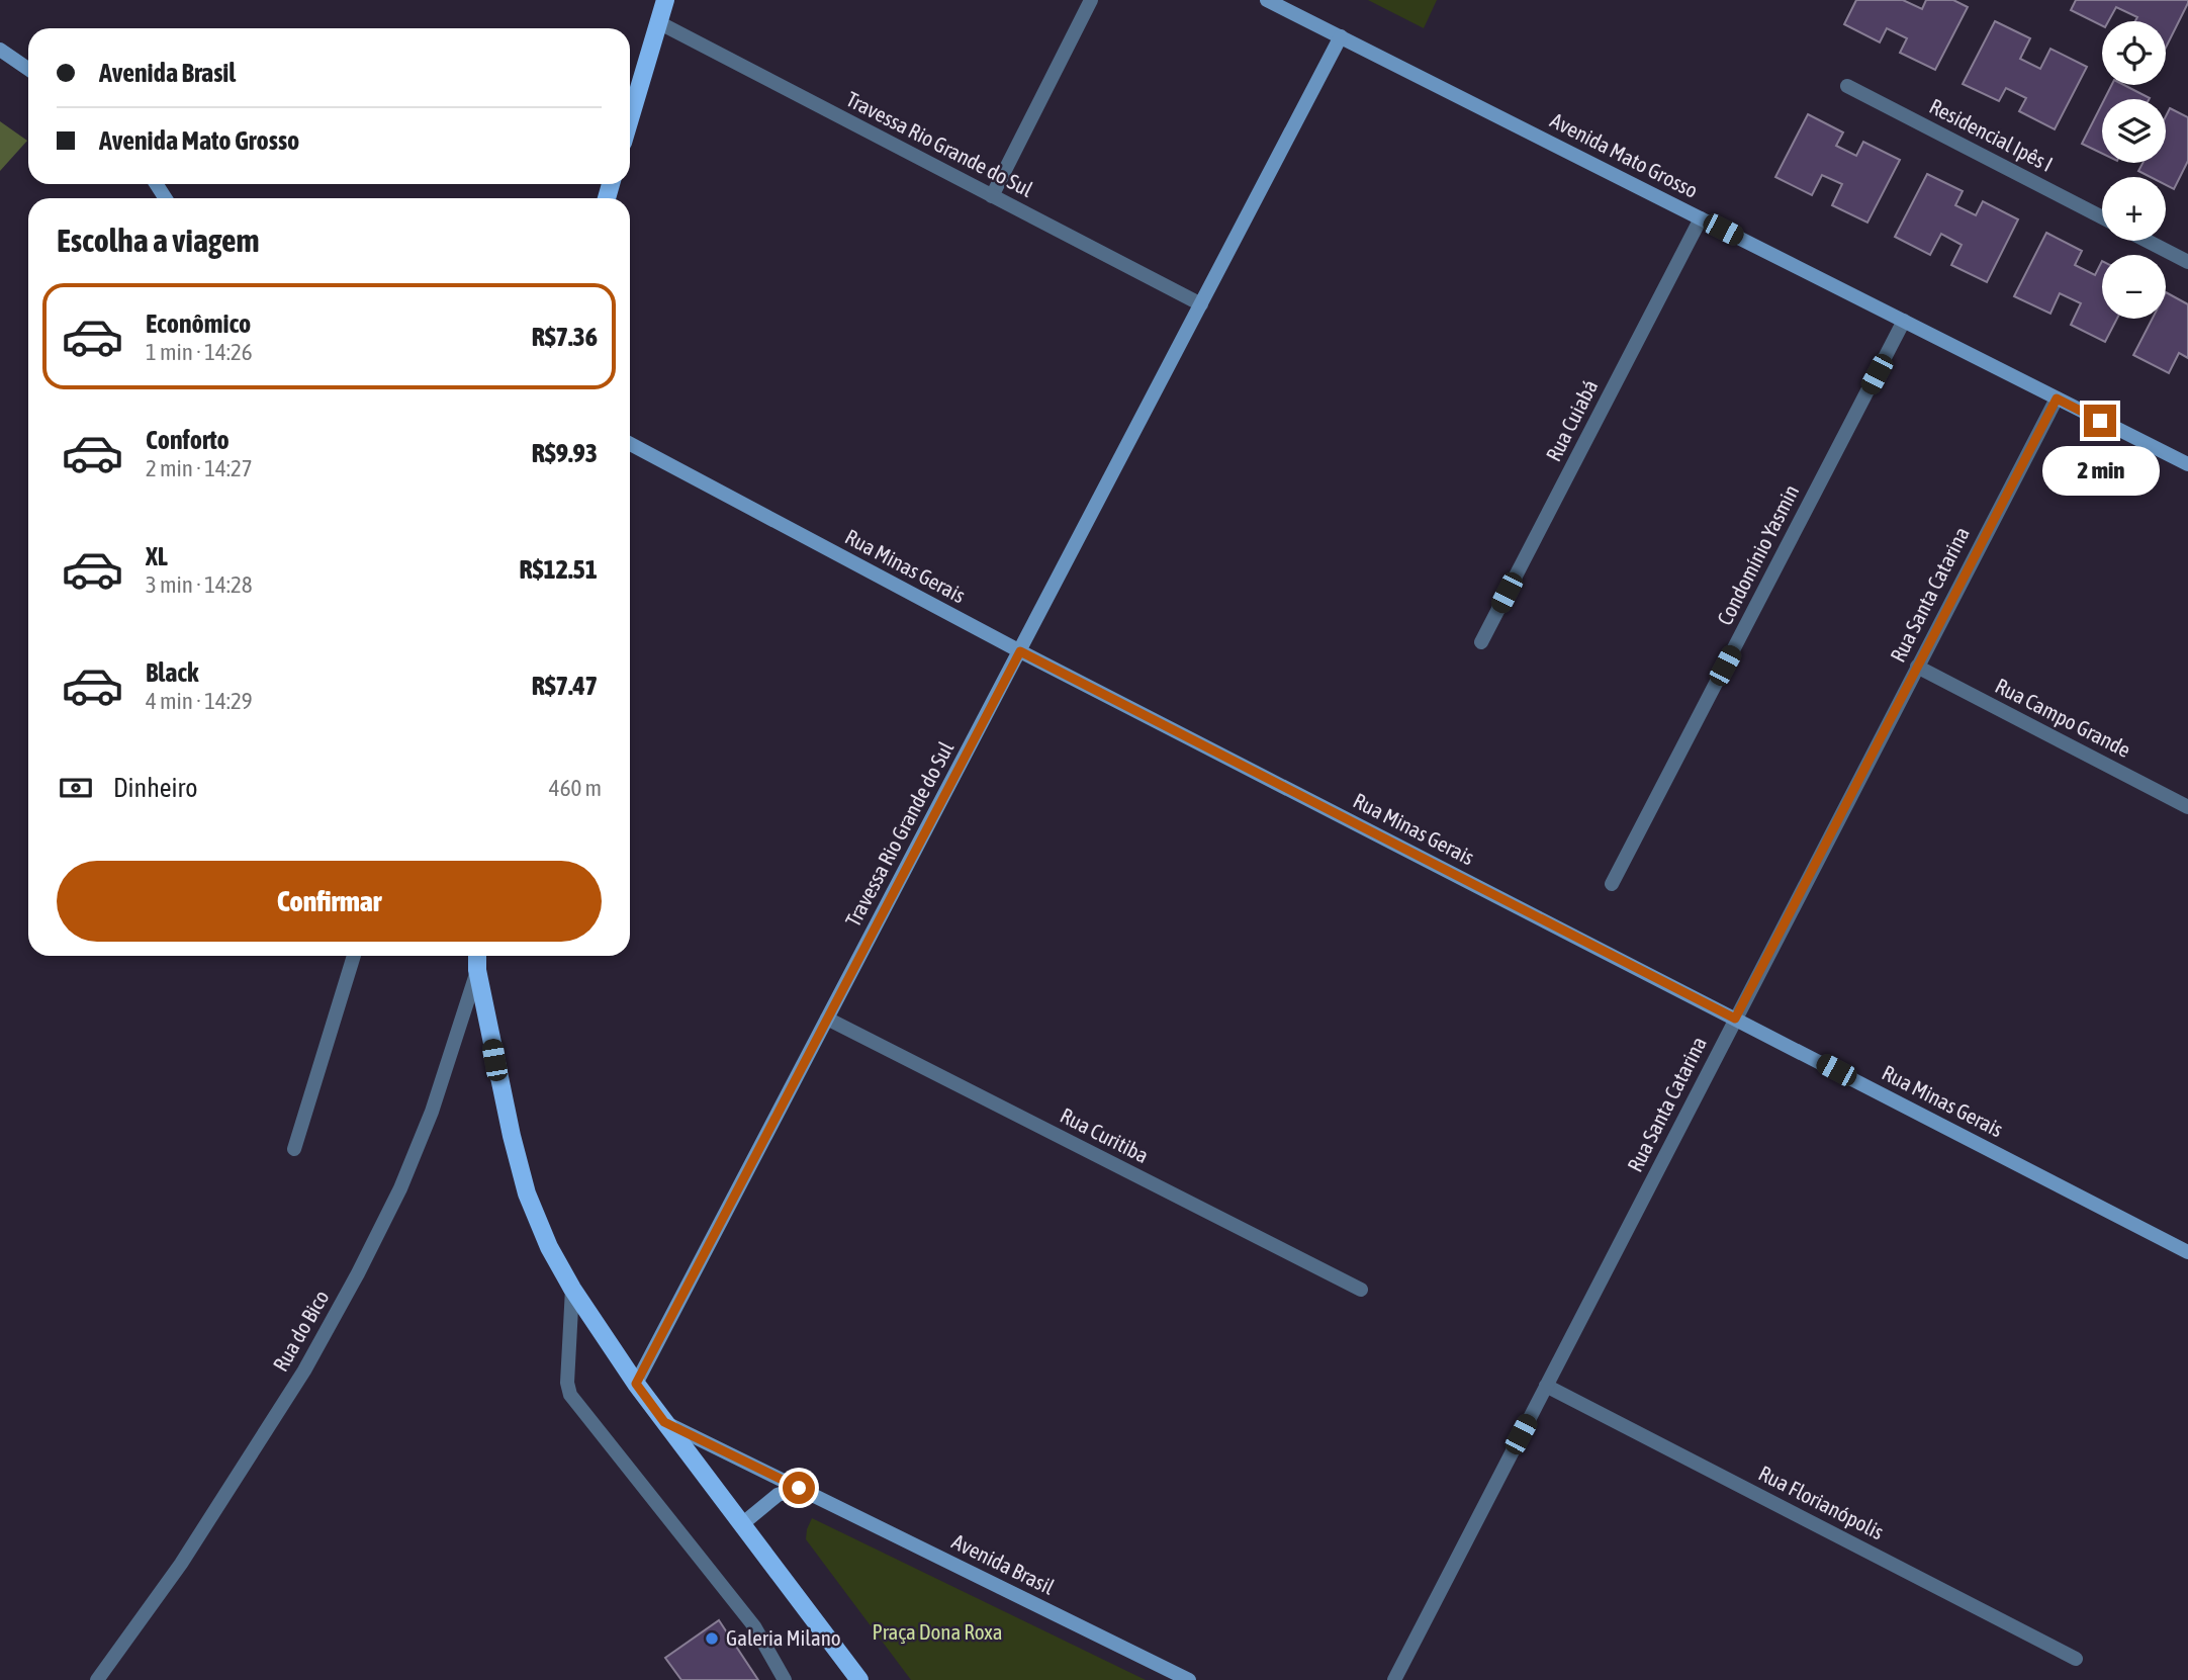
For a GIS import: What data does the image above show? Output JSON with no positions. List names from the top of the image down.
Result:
{
  "streets": {
    "main road": [
      "Travessa Rio Grande do Sul",
      "Avenida Mato Grosso",
      "Rua Minas Gerais",
      "Avenida Brasil"
    ],
    "street": [
      "Residencial Ipês I",
      "Rua Cuiabá",
      "Condomínio Yasmin",
      "Rua Santa Catarina",
      "Rua Campo Grande",
      "Rua Curitiba",
      "Rua do Bico",
      "Rua Florianópolis"
    ]
  },
  "crossings": [
    ["Travessa Rio Grande do Sul", "Avenida Mato Grosso"],
    ["Travessa Rio Grande do Sul", "Rua Minas Gerais"],
    ["Travessa Rio Grande do Sul", "Rua Curitiba"],
    ["Avenida Mato Grosso", "Rua Cuiabá"],
    ["Avenida Mato Grosso", "Condomínio Yasmin"],
    ["Avenida Mato Grosso", "Rua Santa Catarina"],
    ["Rua Minas Gerais", "Rua Santa Catarina"],
    ["Rua Santa Catarina", "Rua Campo Grande"],
    ["Rua Santa Catarina", "Rua Florianópolis"]
  ],
  "parks": ["Praça Dona Roxa"],
  "places": ["Galeria Milano"],
  "page": {
    "map_buttons": ["+", "−"],
    "banner": ["Avenida Brasil", "Avenida Mato Grosso"],
    "heading": "Escolha a viagem",
    "list": [
      {
        "name": "Econômico",
        "note": "1 min · 14:26",
        "value": "R$7.36"
      },
      {
        "name": "Conforto",
        "note": "2 min · 14:27",
        "value": "R$9.93"
      },
      {
        "name": "XL",
        "note": "3 min · 14:28",
        "value": "R$12.51"
      },
      {
        "name": "Black",
        "note": "4 min · 14:29",
        "value": "R$7.47"
      }
    ],
    "bubble": "2 min",
    "pay": ["Dinheiro", "460 m"],
    "buttons": "Confirmar"
  }
}
